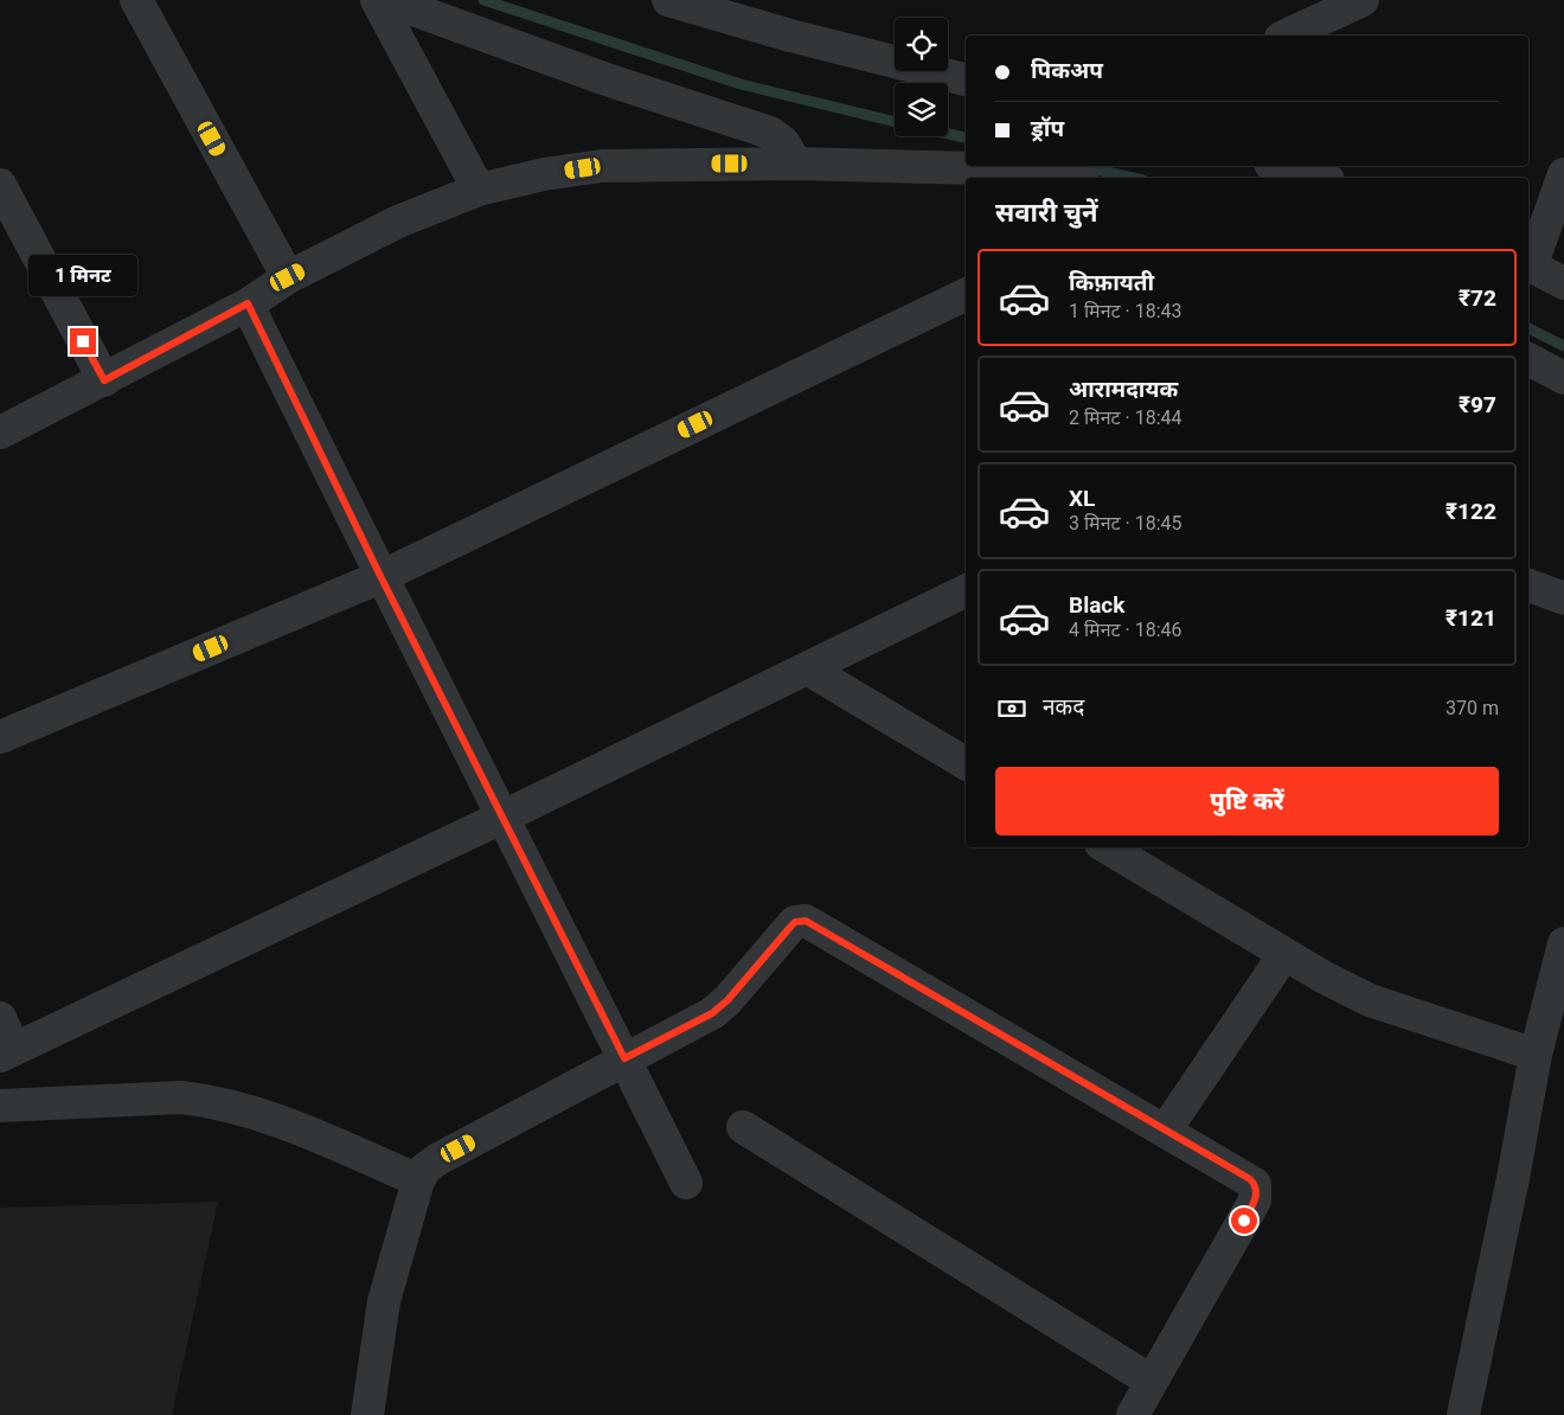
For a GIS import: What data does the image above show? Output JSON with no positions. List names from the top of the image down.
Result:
{
  "page": {
    "banner": ["पिकअप", "ड्रॉप"],
    "heading": "सवारी चुनें",
    "list": [
      {
        "name": "किफ़ायती",
        "note": "1 मिनट · 18:43",
        "value": "₹72"
      },
      {
        "name": "आरामदायक",
        "note": "2 मिनट · 18:44",
        "value": "₹97"
      },
      {
        "name": "XL",
        "note": "3 मिनट · 18:45",
        "value": "₹122"
      },
      {
        "name": "Black",
        "note": "4 मिनट · 18:46",
        "value": "₹121"
      }
    ],
    "bubble": "1 मिनट",
    "pay": ["नकद", "370 m"],
    "buttons": "पुष्टि करें"
  }
}
